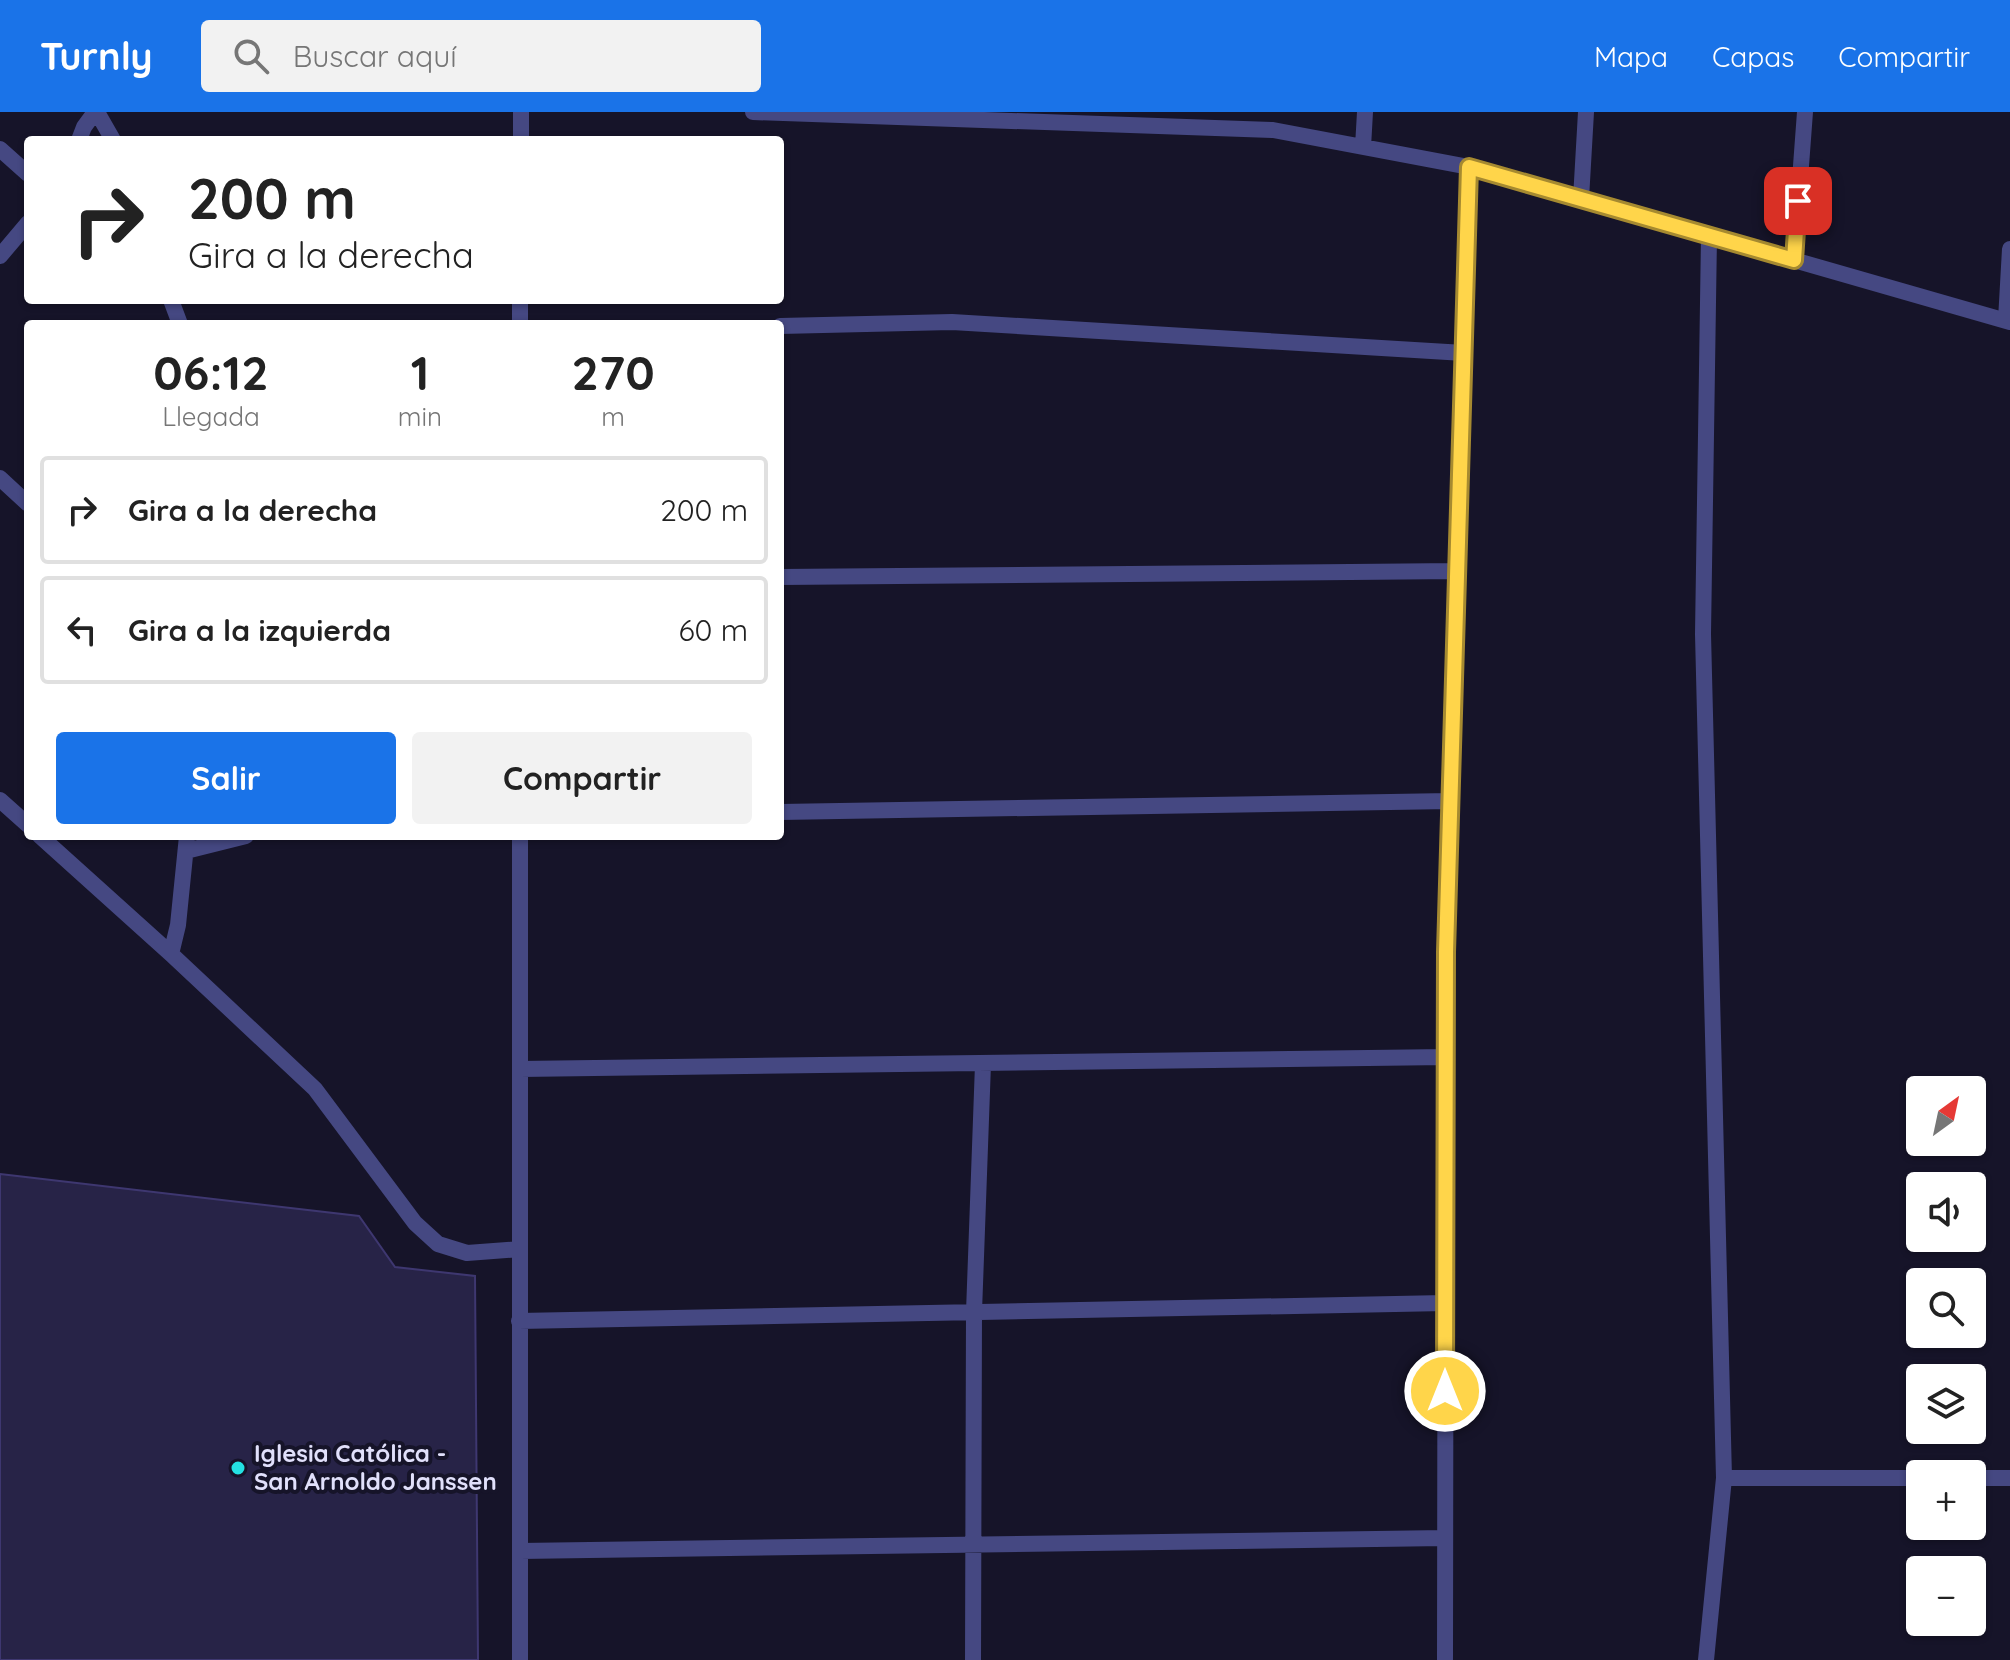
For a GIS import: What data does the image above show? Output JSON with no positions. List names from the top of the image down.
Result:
{
  "places": ["Iglesia Católica - San Arnoldo Janssen"],
  "north": "top right",
  "page": {
    "header": "Turnly",
    "search": "Buscar aquí",
    "nav": ["Mapa", "Capas", "Compartir"],
    "turn": ["200 m", "Gira a la derecha"],
    "eta": [
      "06:12",
      "Llegada",
      "1",
      "min",
      "270",
      "m"
    ],
    "list": [
      {
        "name": "Gira a la derecha",
        "value": "200 m"
      },
      {
        "name": "Gira a la izquierda",
        "value": "60 m"
      }
    ],
    "buttons": ["Salir", "Compartir"],
    "map_buttons": ["+", "−"]
  }
}
